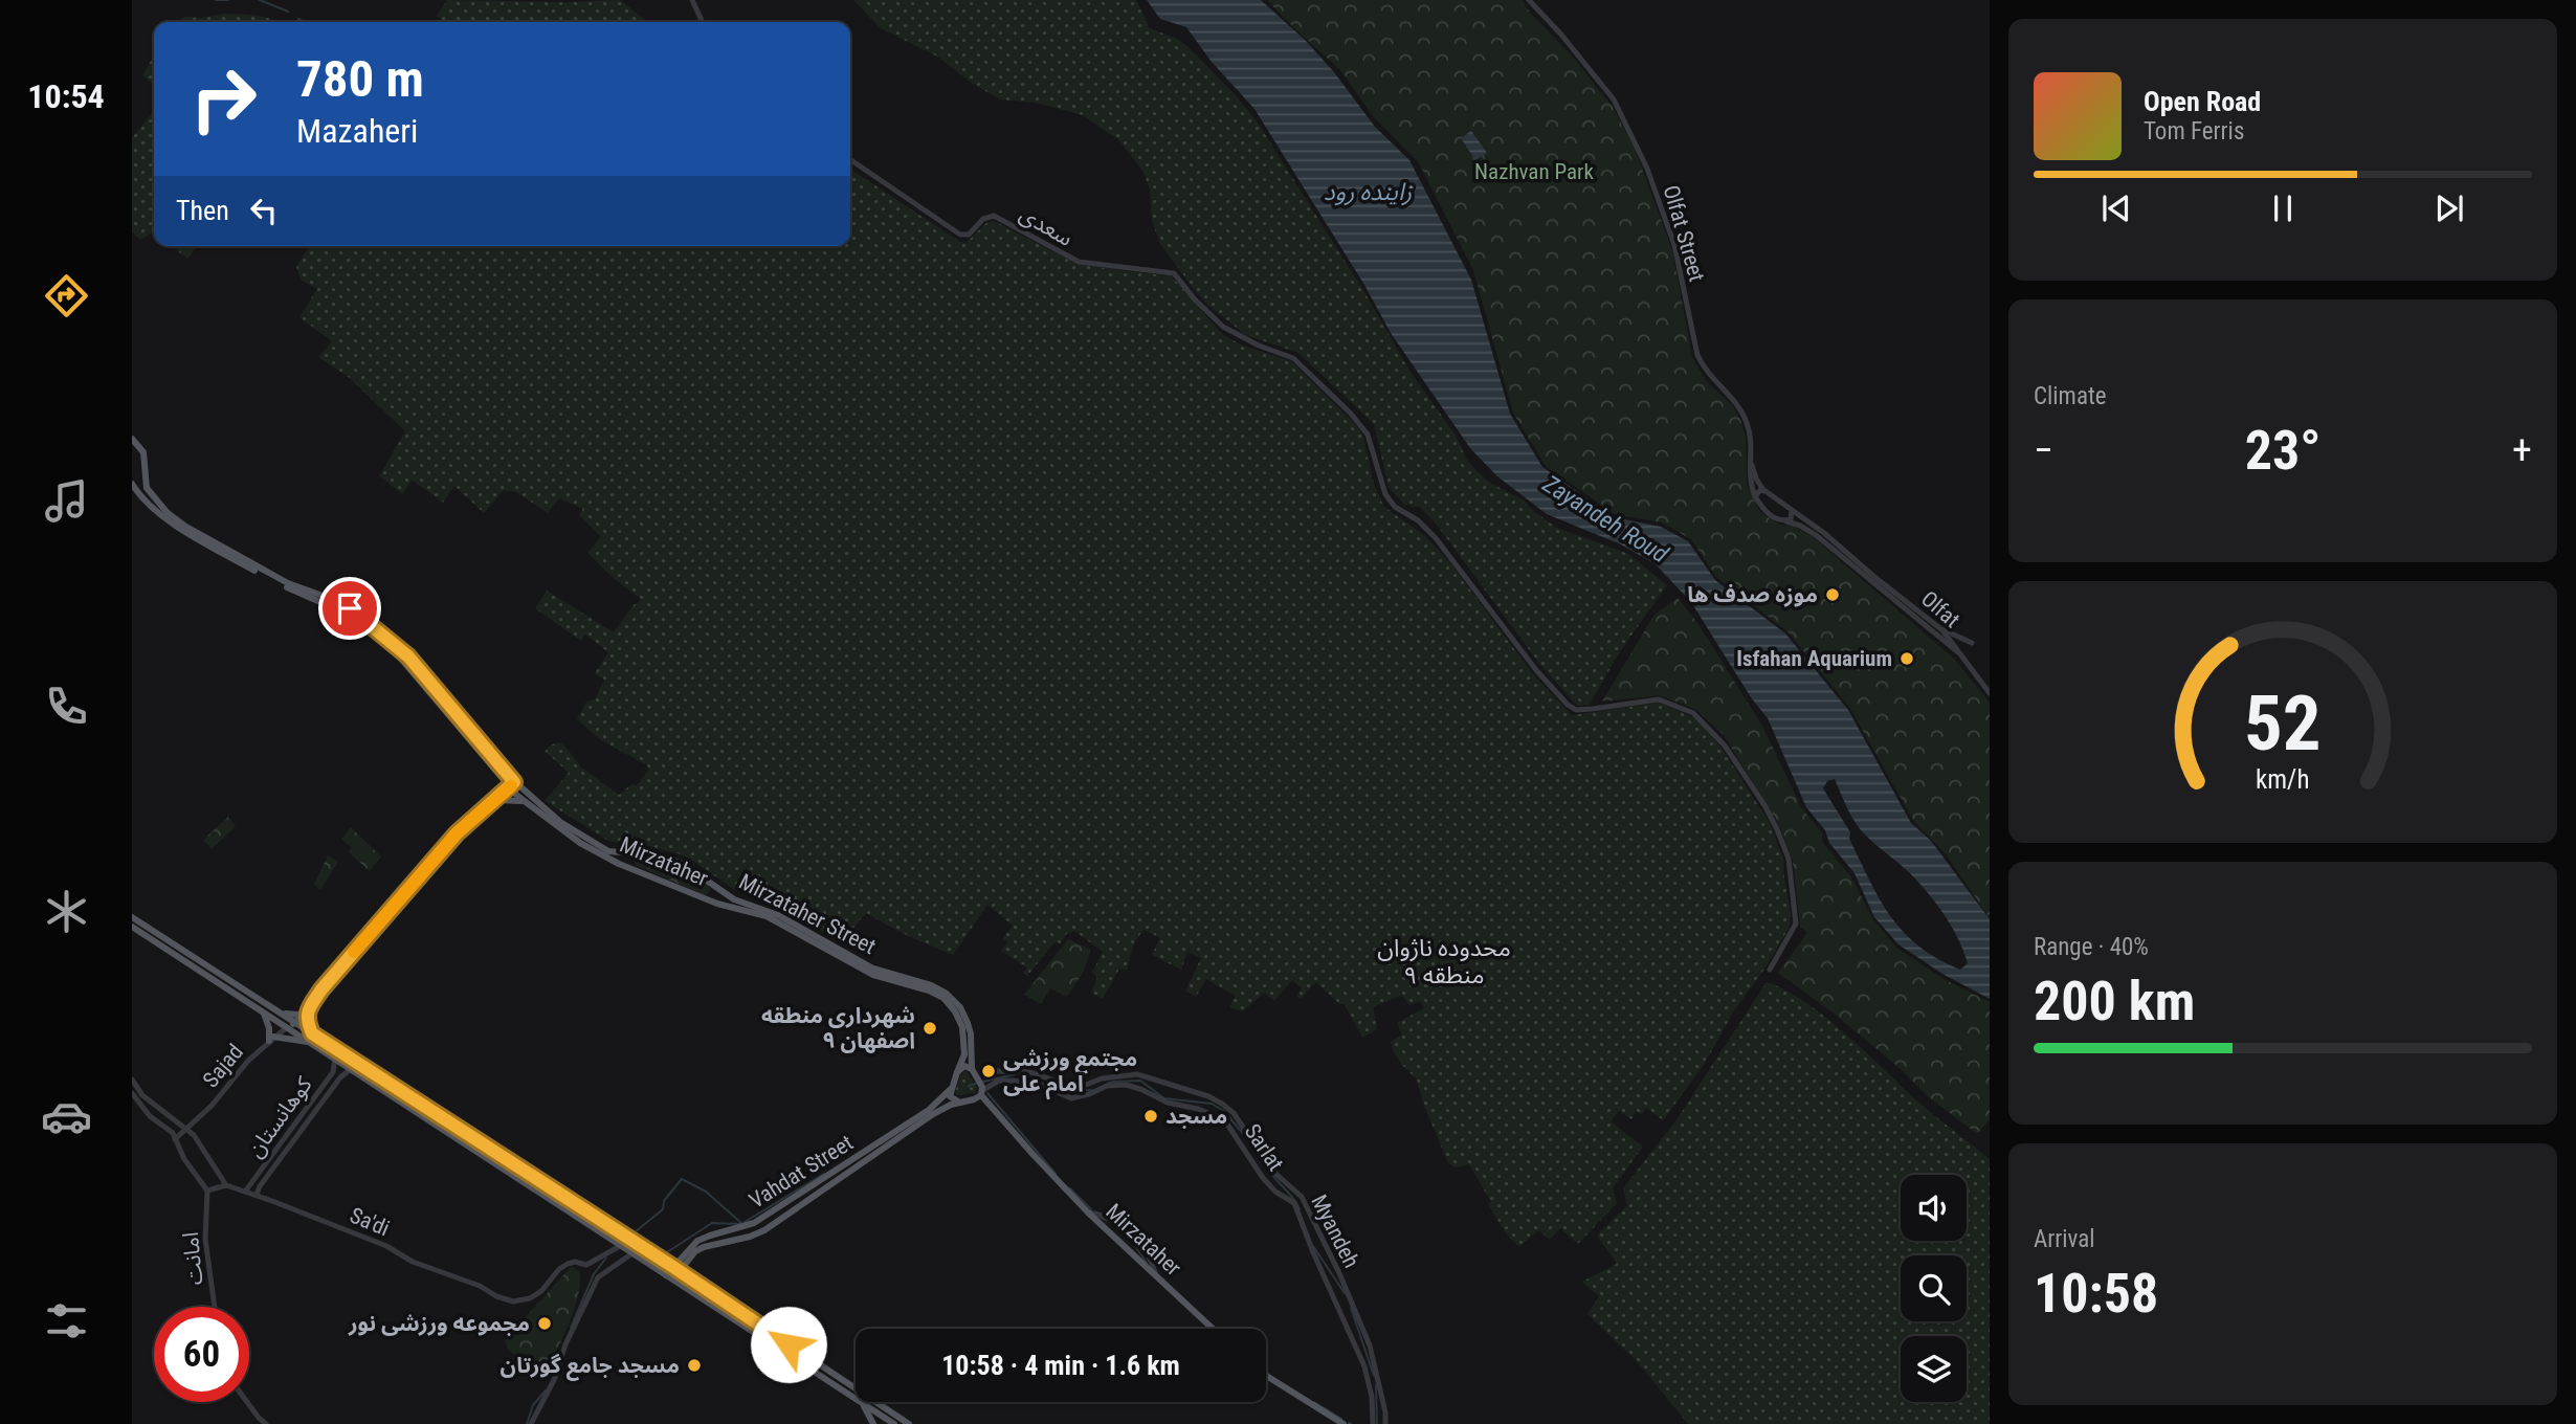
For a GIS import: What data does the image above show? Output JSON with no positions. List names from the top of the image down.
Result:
{
  "streets": {
    "main road": ["Mirzataher", "Mirzataher Street", "Vahdat Street"],
    "street": [
      "سعدی",
      "Olfat Street",
      "Olfat",
      "Sajad",
      "کوهانستان",
      "Sarlat",
      "Sa'di",
      "Myandeh",
      "امانت"
    ]
  },
  "crossings": [
    ["Mirzataher", "Mirzataher Street"],
    ["Mirzataher", "Vahdat Street"],
    ["Mirzataher Street", "Vahdat Street"],
    ["کوهانستان", "Sa'di"],
    ["Sarlat", "Myandeh"]
  ],
  "districts": ["محدوده ناژوان منطقه ۹"],
  "water": ["زاینده رود", "Zayandeh Roud"],
  "parks": ["Nazhvan Park"],
  "places": [
    "موزه صدف ها",
    "Isfahan Aquarium",
    "شهرداری منطقه ۹ اصفهان",
    "مجتمع ورزشی امام علی",
    "مسجد",
    "مجموعه ورزشی نور",
    "مسجد جامع گورتان"
  ],
  "page": {
    "tabs": "10:54",
    "turn": ["780 m", "Mazaheri"],
    "song": ["Open Road", "Tom Ferris"],
    "then": "Then",
    "tile": [
      "Climate",
      ["Range · 40%", "200 km"],
      ["Arrival", "10:58"]
    ],
    "heat": ["−", "23°", "+"],
    "limit": "60",
    "trip": "10:58 · 4 min · 1.6 km",
    "gauge": ["52", "km/h"]
  }
}
